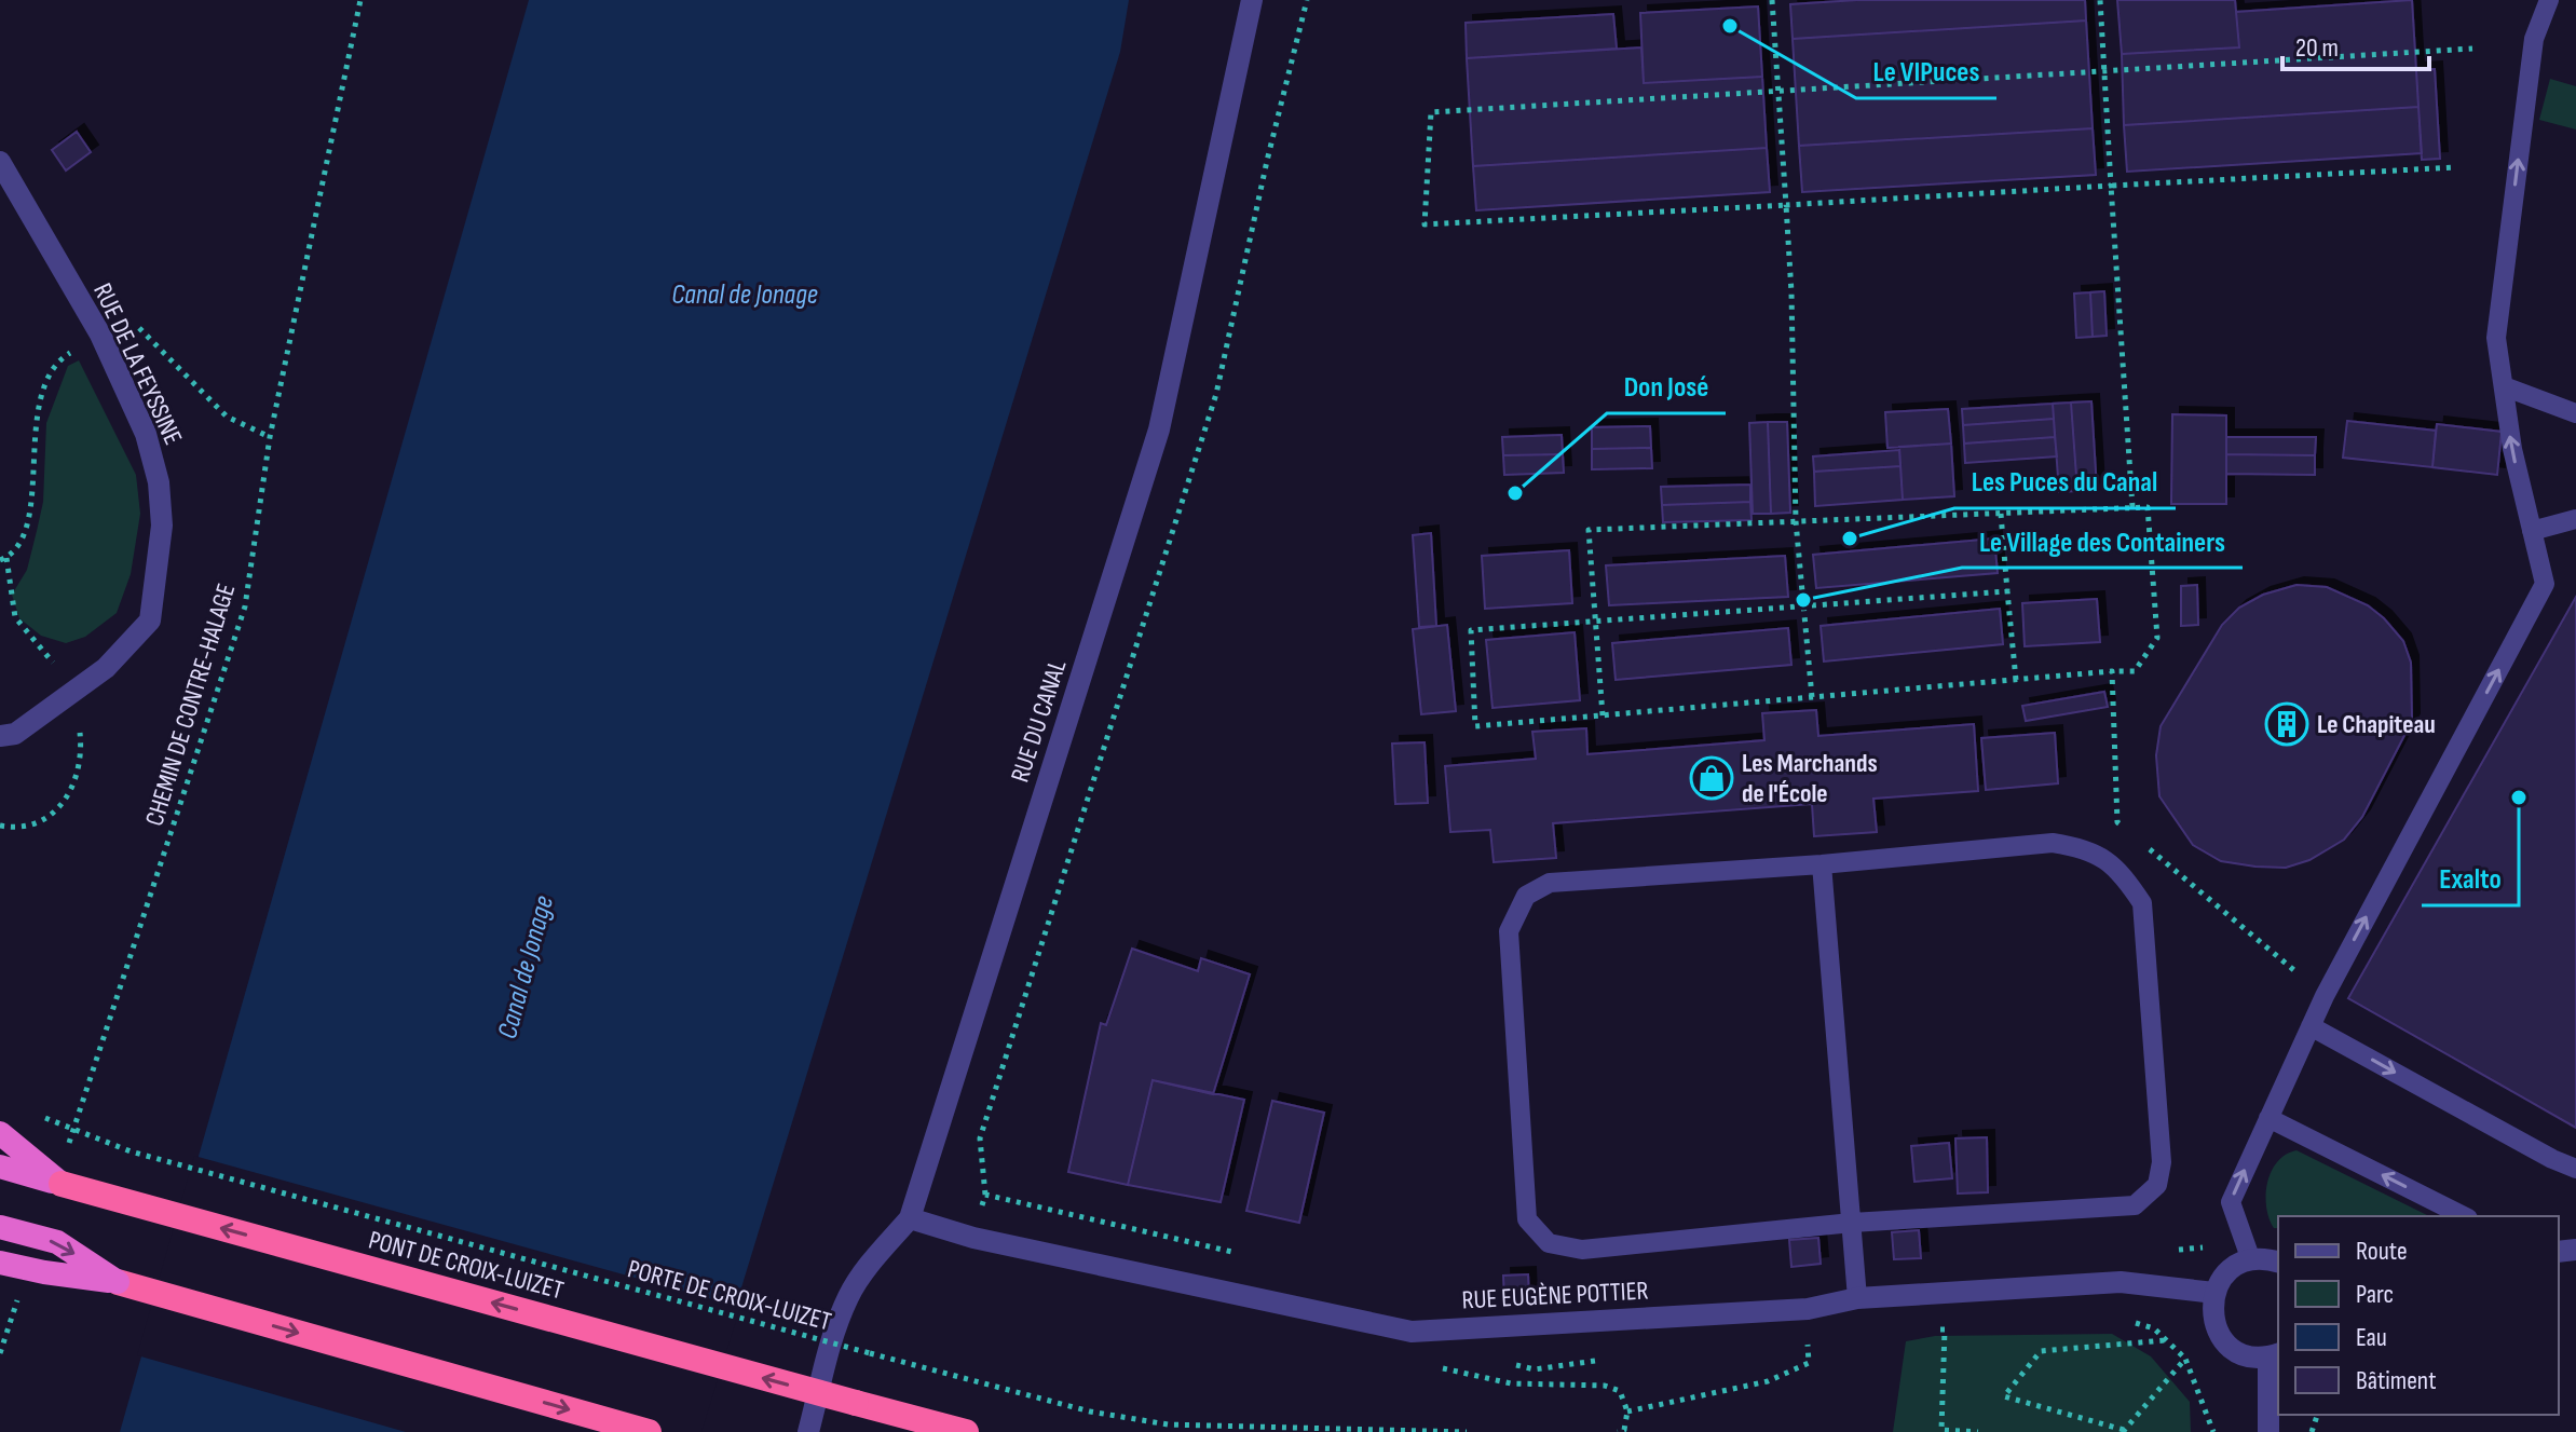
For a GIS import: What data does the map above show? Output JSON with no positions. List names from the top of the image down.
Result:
{
  "streets": {
    "highway": ["PONT DE CROIX-LUIZET"],
    "street": ["RUE DE LA FEYSSINE", "RUE DU CANAL", "RUE EUGÈNE POTTIER"],
    "path": ["CHEMIN DE CONTRE-HALAGE", "PORTE DE CROIX-LUIZET"]
  },
  "crossings": [
    ["RUE DU CANAL", "RUE EUGÈNE POTTIER"]
  ],
  "water": ["Canal de Jonage"],
  "places": {
    "other": [
      "Le VIPuces",
      "Don José",
      "Les Puces du Canal",
      "Le Village des Containers",
      "Exalto"
    ],
    "building": ["Le Chapiteau"],
    "shop": ["Les Marchands de l'École"]
  },
  "legend": [
    "Route",
    "Parc",
    "Eau",
    "Bâtiment"
  ],
  "scale_bar": "20 m"
}
